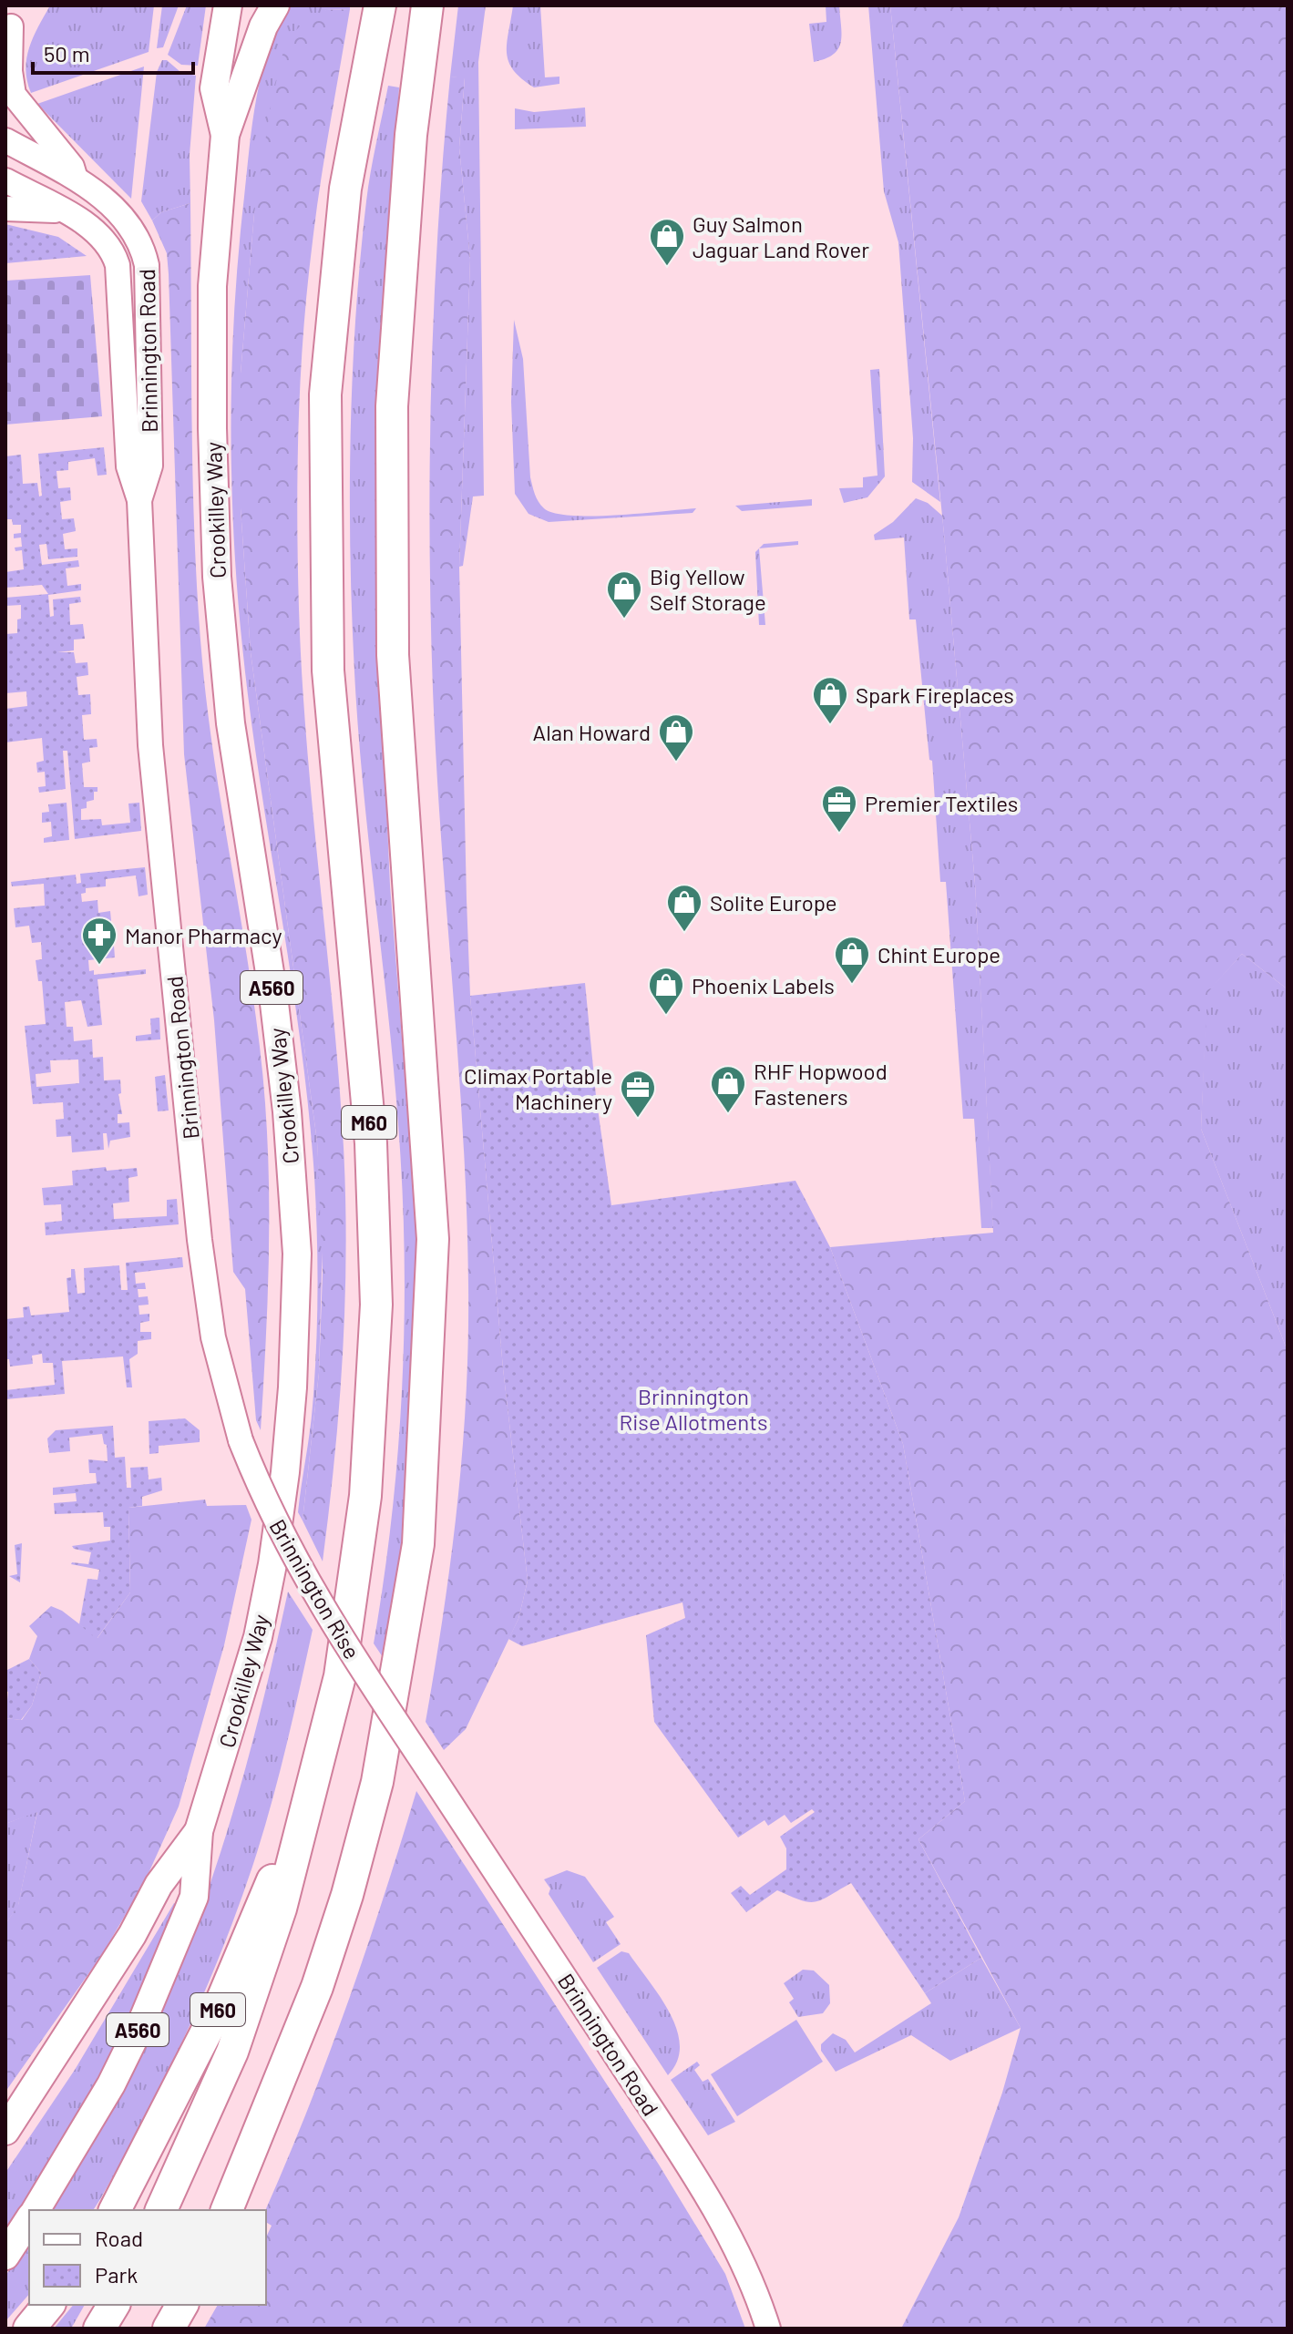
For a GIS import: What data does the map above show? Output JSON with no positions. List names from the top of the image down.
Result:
{
  "streets": {
    "highway": ["M60"],
    "main road": ["Crookilley Way", "A560"],
    "street": ["Brinnington Road", "Brinnington Rise"]
  },
  "crossings": [
    ["Brinnington Road", "Brinnington Rise"]
  ],
  "parks": ["Brinnington Rise Allotments"],
  "places": {
    "shop": [
      "Guy Salmon Jaguar Land Rover",
      "Big Yellow Self Storage",
      "Spark Fireplaces",
      "Alan Howard",
      "Solite Europe",
      "Chint Europe",
      "Phoenix Labels",
      "RHF Hopwood Fasteners"
    ],
    "office": ["Premier Textiles", "Climax Portable Machinery"],
    "pharmacy": ["Manor Pharmacy"]
  },
  "legend": ["Road", "Park"],
  "scale_bar": "50 m"
}
